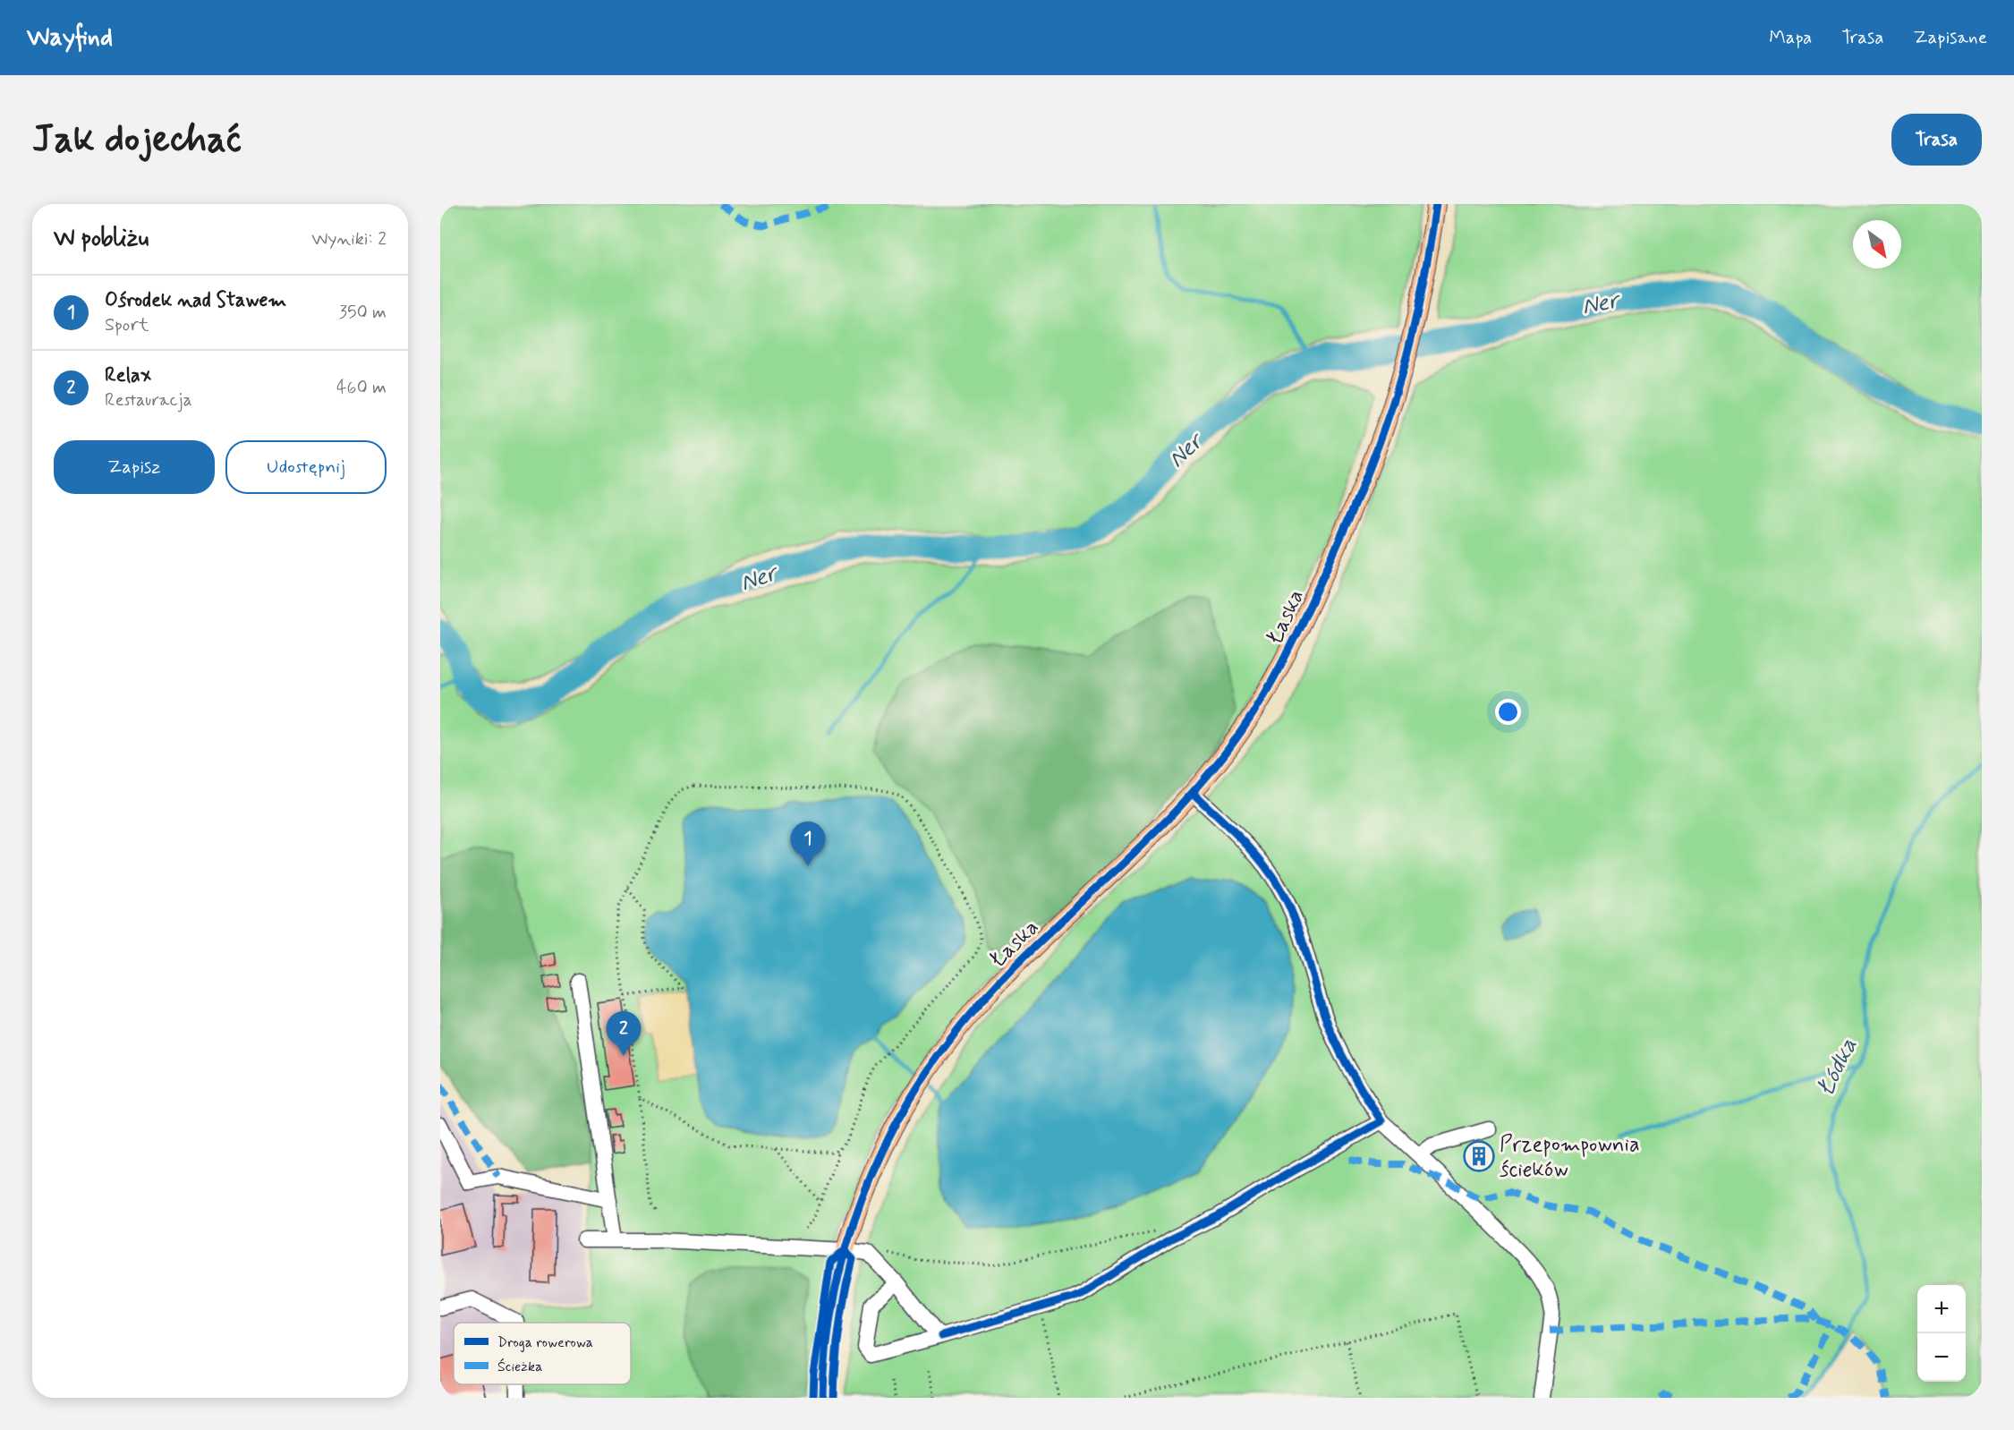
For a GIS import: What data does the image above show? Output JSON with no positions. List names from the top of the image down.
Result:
{
  "streets": {
    "main road": ["Łaska"]
  },
  "water": ["Ner", "Łódka"],
  "places": {
    "building": ["Przepompownia ścieków"]
  },
  "legend": ["Droga rowerowa", "Ścieżka"],
  "north": "bottom right",
  "page": {
    "header": "Wayfind",
    "nav": ["Mapa", "Trasa", "Zapisane"],
    "buttons": [
      "Trasa",
      ["Zapisz", "Udostępnij"]
    ],
    "title": "Jak dojechać",
    "heading": ["W pobliżu", "Wyniki: 2"],
    "list": [
      {
        "mark": "1",
        "name": "Ośrodek nad Stawem",
        "note": "Sport",
        "value": "350 m"
      },
      {
        "mark": "2",
        "name": "Relax",
        "note": "Restauracja",
        "value": "460 m"
      }
    ],
    "pins": ["1", "2"],
    "map_buttons": ["+", "−"]
  }
}
